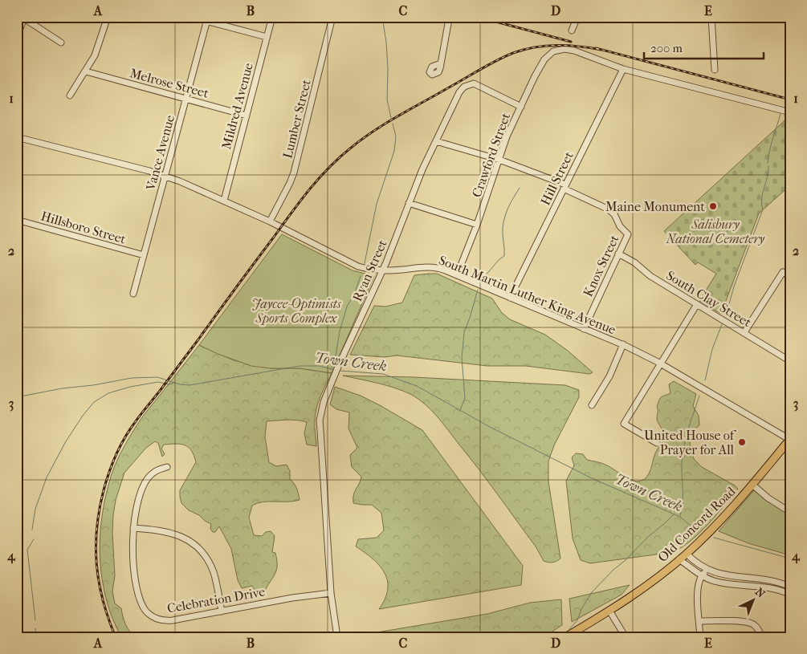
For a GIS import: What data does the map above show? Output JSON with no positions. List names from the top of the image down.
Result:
{
  "streets": {
    "main road": ["Old Concord Road"],
    "street": [
      "Melrose Street",
      "Mildred Avenue",
      "Lumber Street",
      "Vance Avenue",
      "Crawford Street",
      "Hill Street",
      "Hillsboro Street",
      "Knox Street",
      "Ryan Street",
      "South Martin Luther King Avenue",
      "South Clay Street",
      "Celebration Drive"
    ]
  },
  "crossings": [
    ["Melrose Street", "Mildred Avenue"],
    ["Melrose Street", "Vance Avenue"],
    ["Mildred Avenue", "South Martin Luther King Avenue"],
    ["Lumber Street", "South Martin Luther King Avenue"],
    ["Vance Avenue", "Hillsboro Street"],
    ["Vance Avenue", "South Martin Luther King Avenue"],
    ["Crawford Street", "Hill Street"],
    ["Crawford Street", "Ryan Street"],
    ["Crawford Street", "South Martin Luther King Avenue"],
    ["Hill Street", "Knox Street"],
    ["Hill Street", "South Martin Luther King Avenue"],
    ["Knox Street", "South Martin Luther King Avenue"],
    ["Knox Street", "South Clay Street"],
    ["Ryan Street", "South Martin Luther King Avenue"],
    ["Ryan Street", "Celebration Drive"],
    ["South Martin Luther King Avenue", "Old Concord Road"]
  ],
  "water": ["Town Creek"],
  "parks": ["Salisbury National Cemetery", "Jaycee-Optimists Sports Complex"],
  "places": ["Maine Monument", "United House of Prayer for All"],
  "scale_bar": "200 m",
  "north": "top right",
  "grid": {
    "columns": [
      "A",
      "B",
      "C",
      "D",
      "E"
    ],
    "rows": [
      "1",
      "2",
      "3",
      "4"
    ]
  }
}
